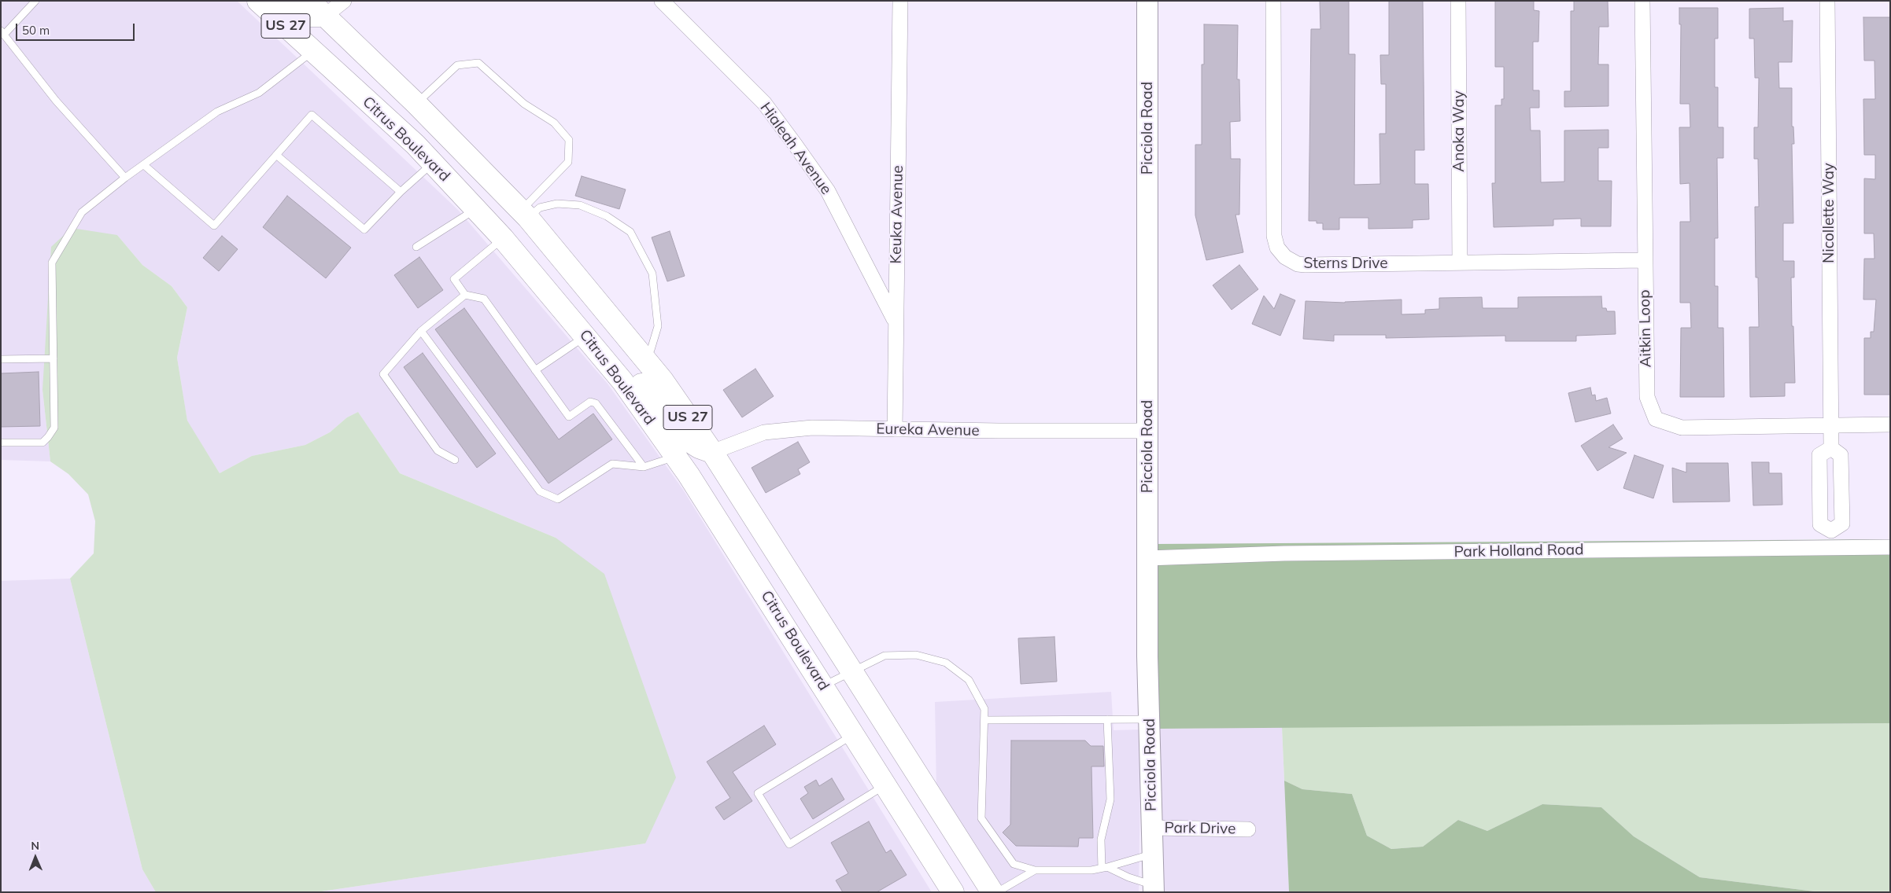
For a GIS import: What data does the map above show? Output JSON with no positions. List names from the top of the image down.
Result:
{
  "streets": {
    "highway": ["US 27", "Citrus Boulevard"],
    "street": [
      "Picciola Road",
      "Anoka Way",
      "Hialeah Avenue",
      "Nicollette Way",
      "Keuka Avenue",
      "Sterns Drive",
      "Aitkin Loop",
      "Eureka Avenue",
      "Park Holland Road",
      "Park Drive"
    ]
  },
  "crossings": [
    ["Picciola Road", "Eureka Avenue"],
    ["Picciola Road", "Park Holland Road"],
    ["Picciola Road", "Park Drive"],
    ["Anoka Way", "Sterns Drive"],
    ["Citrus Boulevard", "Eureka Avenue"],
    ["Hialeah Avenue", "Keuka Avenue"],
    ["Nicollette Way", "Aitkin Loop"],
    ["Keuka Avenue", "Eureka Avenue"],
    ["Sterns Drive", "Aitkin Loop"]
  ],
  "scale_bar": "50 m",
  "north": "top"
}
